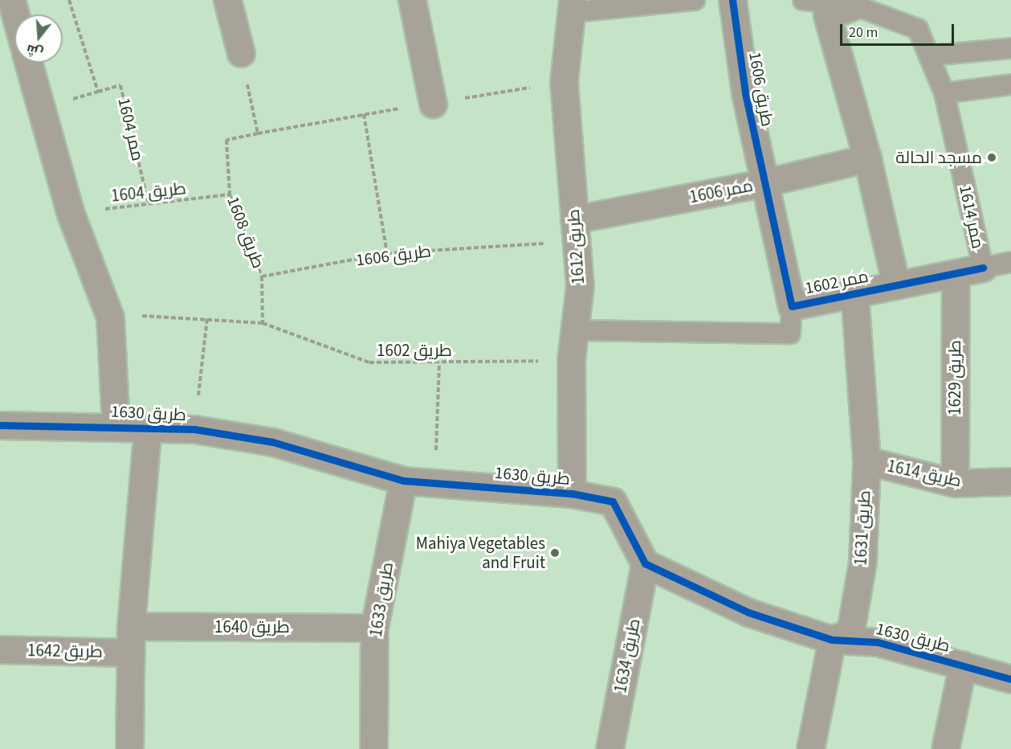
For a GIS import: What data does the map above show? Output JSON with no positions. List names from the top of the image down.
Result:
{
  "streets": {
    "street": [
      "طريق 1606",
      "ممر 1606",
      "طريق 1612",
      "ممر 1602",
      "طريق 1629",
      "طريق 1630",
      "طريق 1614",
      "طريق 1631",
      "طريق 1633",
      "طريق 1640",
      "طريق 1642",
      "طريق 1634"
    ],
    "lane": ["ممر 1614"],
    "path": [
      "ممر 1604",
      "طريق 1604",
      "طريق 1608",
      "طريق 1602"
    ]
  },
  "crossings": [
    ["طريق 1606", "ممر 1606"],
    ["طريق 1606", "طريق 1608"],
    ["طريق 1606", "طريق 1612"],
    ["طريق 1606", "ممر 1602"],
    ["ممر 1604", "طريق 1604"],
    ["ممر 1606", "طريق 1612"],
    ["ممر 1606", "ممر 1602"],
    ["طريق 1604", "طريق 1608"],
    ["طريق 1604", "طريق 1630"],
    ["ممر 1614", "ممر 1602"],
    ["طريق 1608", "طريق 1602"],
    ["طريق 1612", "ممر 1602"],
    ["طريق 1612", "طريق 1602"],
    ["طريق 1612", "طريق 1630"],
    ["ممر 1602", "طريق 1629"],
    ["ممر 1602", "طريق 1631"],
    ["طريق 1602", "طريق 1630"],
    ["طريق 1629", "طريق 1614"],
    ["طريق 1630", "طريق 1631"],
    ["طريق 1630", "طريق 1633"],
    ["طريق 1630", "طريق 1634"],
    ["طريق 1614", "طريق 1631"],
    ["طريق 1633", "طريق 1640"]
  ],
  "places": ["مسجد الحالة", "Mahiya Vegetables and Fruit"],
  "scale_bar": "20 m",
  "north": "bottom"
}
